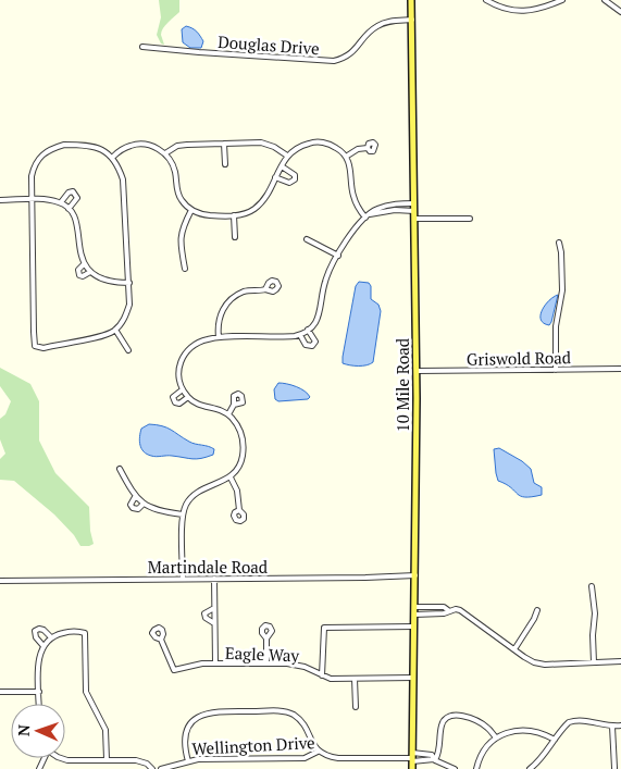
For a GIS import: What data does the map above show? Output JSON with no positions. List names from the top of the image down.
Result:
{
  "streets": {
    "main road": ["10 Mile Road"],
    "street": [
      "Douglas Drive",
      "Griswold Road",
      "Martindale Road",
      "Eagle Way",
      "Wellington Drive"
    ]
  },
  "crossings": [
    ["Douglas Drive", "10 Mile Road"],
    ["Griswold Road", "10 Mile Road"],
    ["10 Mile Road", "Martindale Road"],
    ["10 Mile Road", "Eagle Way"],
    ["10 Mile Road", "Wellington Drive"]
  ],
  "north": "left"
}
